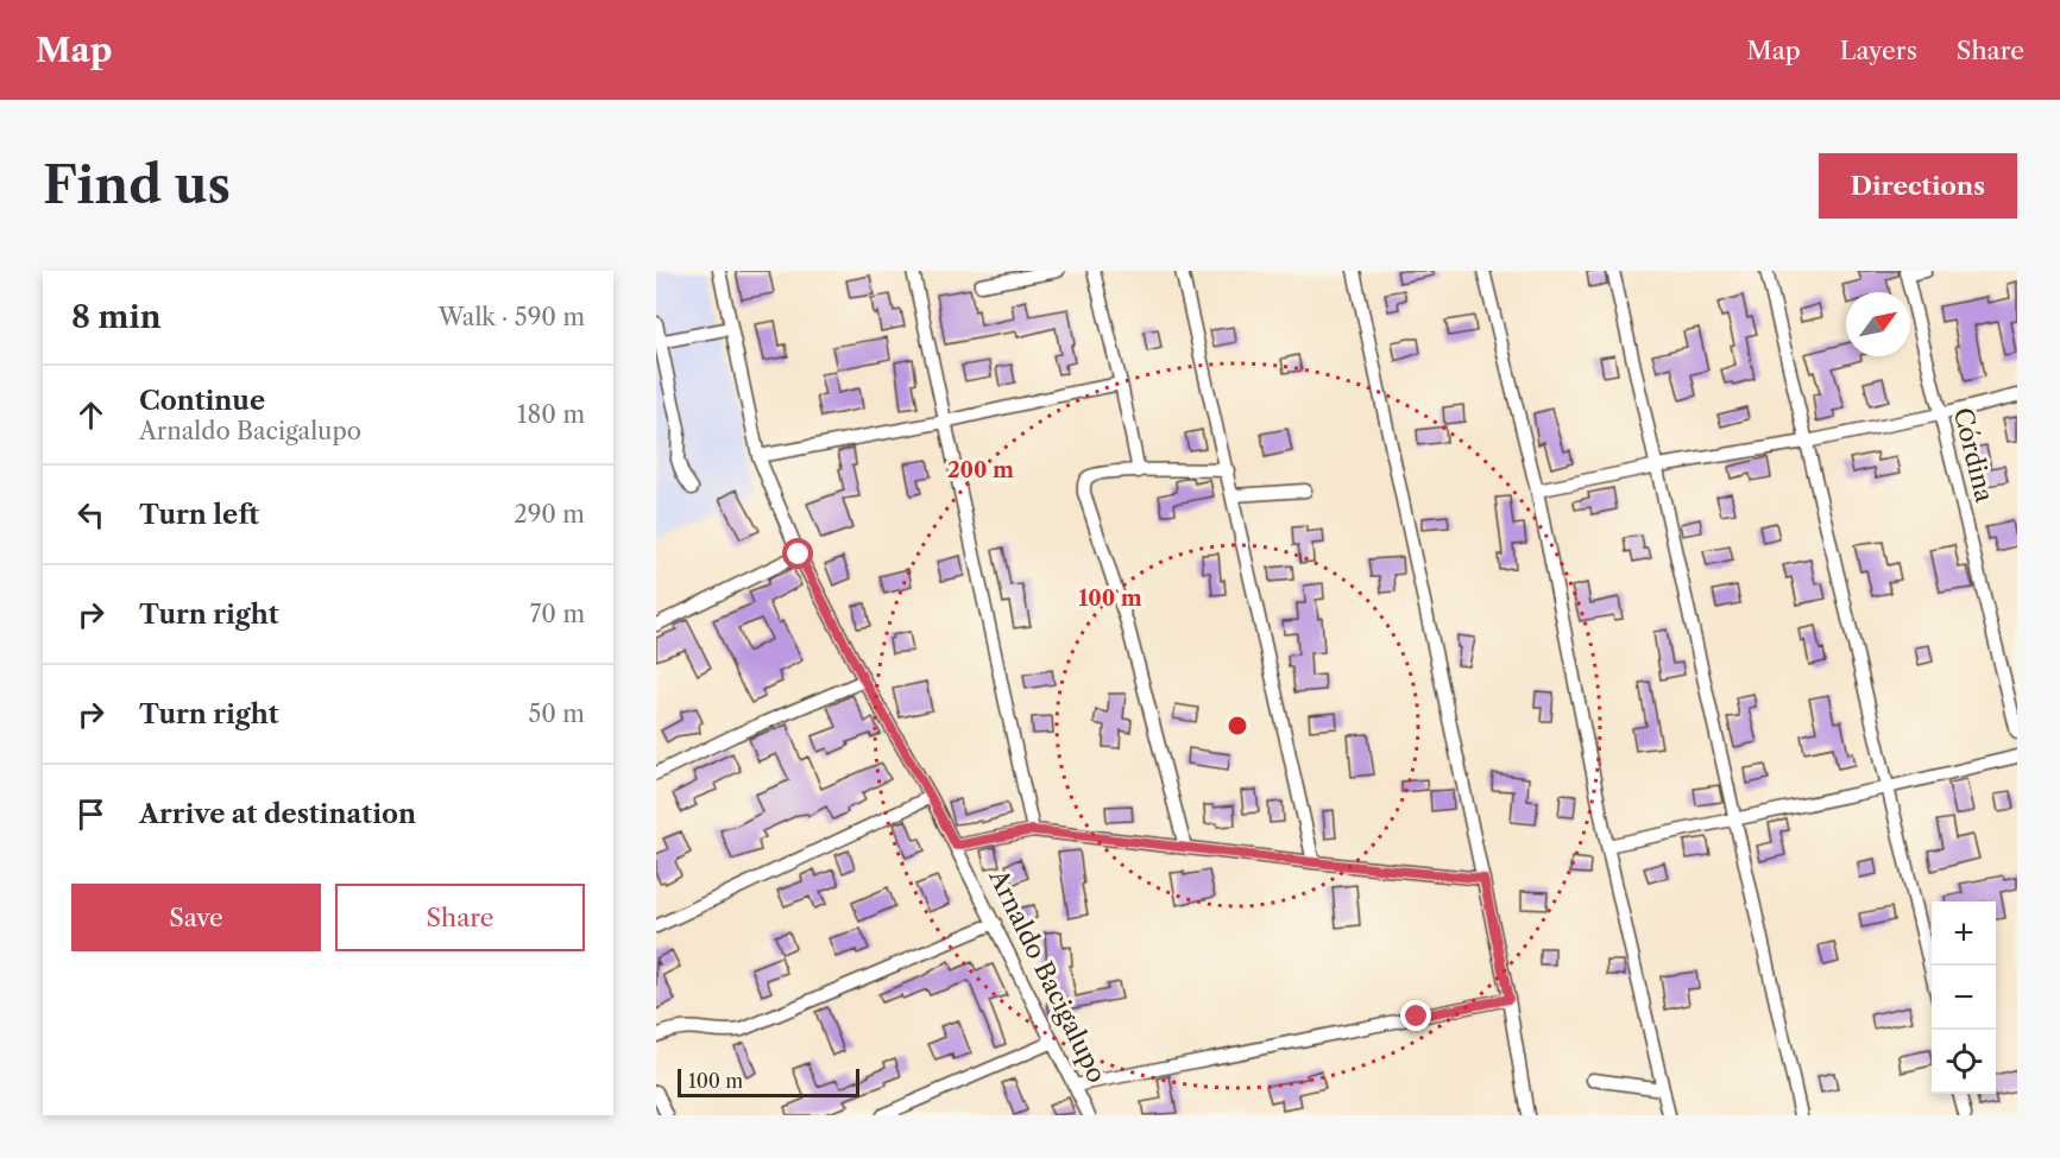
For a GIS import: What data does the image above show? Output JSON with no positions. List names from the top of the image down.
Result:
{
  "streets": {
    "street": ["Córdina", "Arnaldo Bacigalupo"]
  },
  "scale_bar": "100 m",
  "north": "top right",
  "page": {
    "header": "Map",
    "nav": ["Map", "Layers", "Share"],
    "buttons": [
      "Directions",
      ["Save", "Share"]
    ],
    "title": "Find us",
    "heading": ["8 min", "Walk · 590 m"],
    "list": [
      ["Continue", "Arnaldo Bacigalupo", "180 m"],
      ["Turn left", "290 m"],
      ["Turn right", "70 m"],
      ["Turn right", "50 m"],
      "Arrive at destination"
    ],
    "map_buttons": ["+", "−"],
    "scale": "100 m"
  },
  "rings": ["200 m", "100 m"]
}
